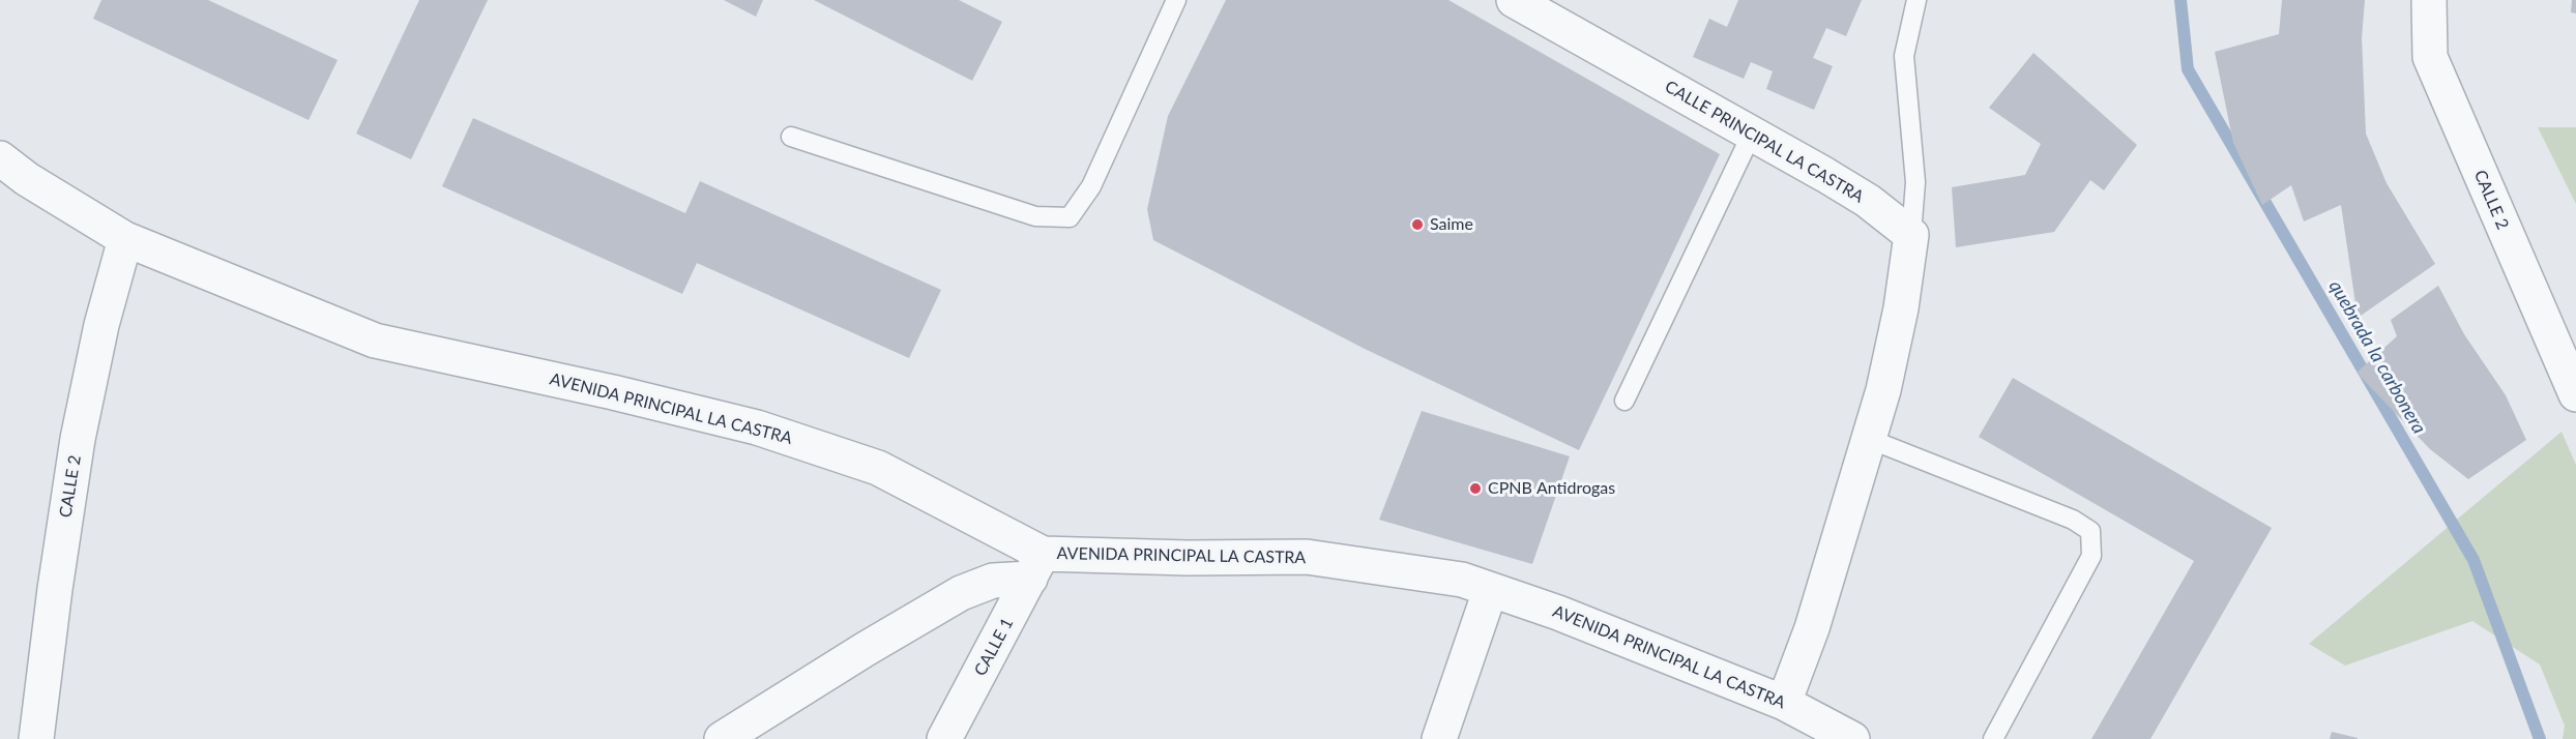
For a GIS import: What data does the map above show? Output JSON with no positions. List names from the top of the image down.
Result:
{
  "streets": {
    "street": [
      "CALLE PRINCIPAL LA CASTRA",
      "CALLE 2",
      "AVENIDA PRINCIPAL LA CASTRA",
      "CALLE 1"
    ]
  },
  "crossings": [
    ["CALLE 2", "AVENIDA PRINCIPAL LA CASTRA"],
    ["AVENIDA PRINCIPAL LA CASTRA", "CALLE 1"]
  ],
  "water": ["quebrada la carbonera"],
  "places": ["Saime", "CPNB Antidrogas"]
}
